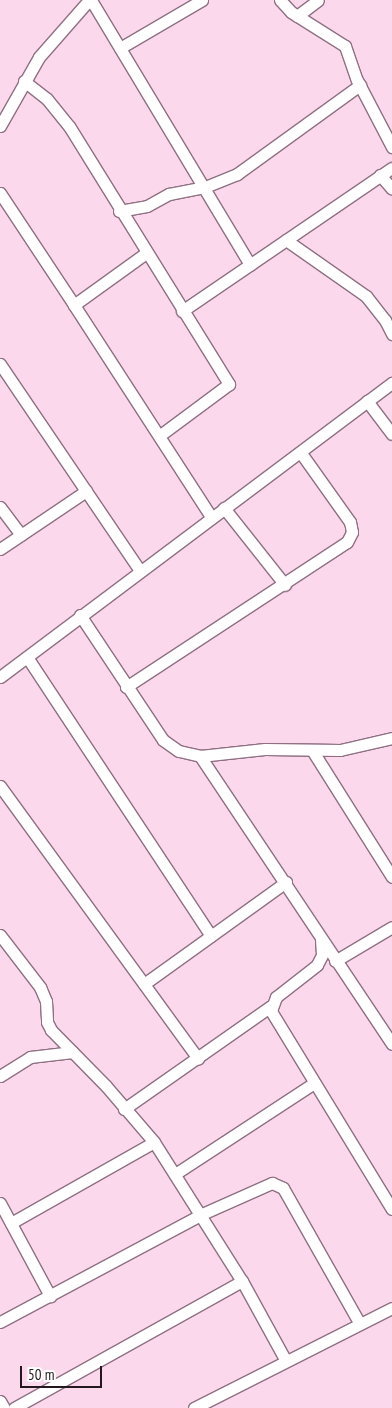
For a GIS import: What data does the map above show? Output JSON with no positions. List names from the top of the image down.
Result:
{
  "scale_bar": "50 m"
}
